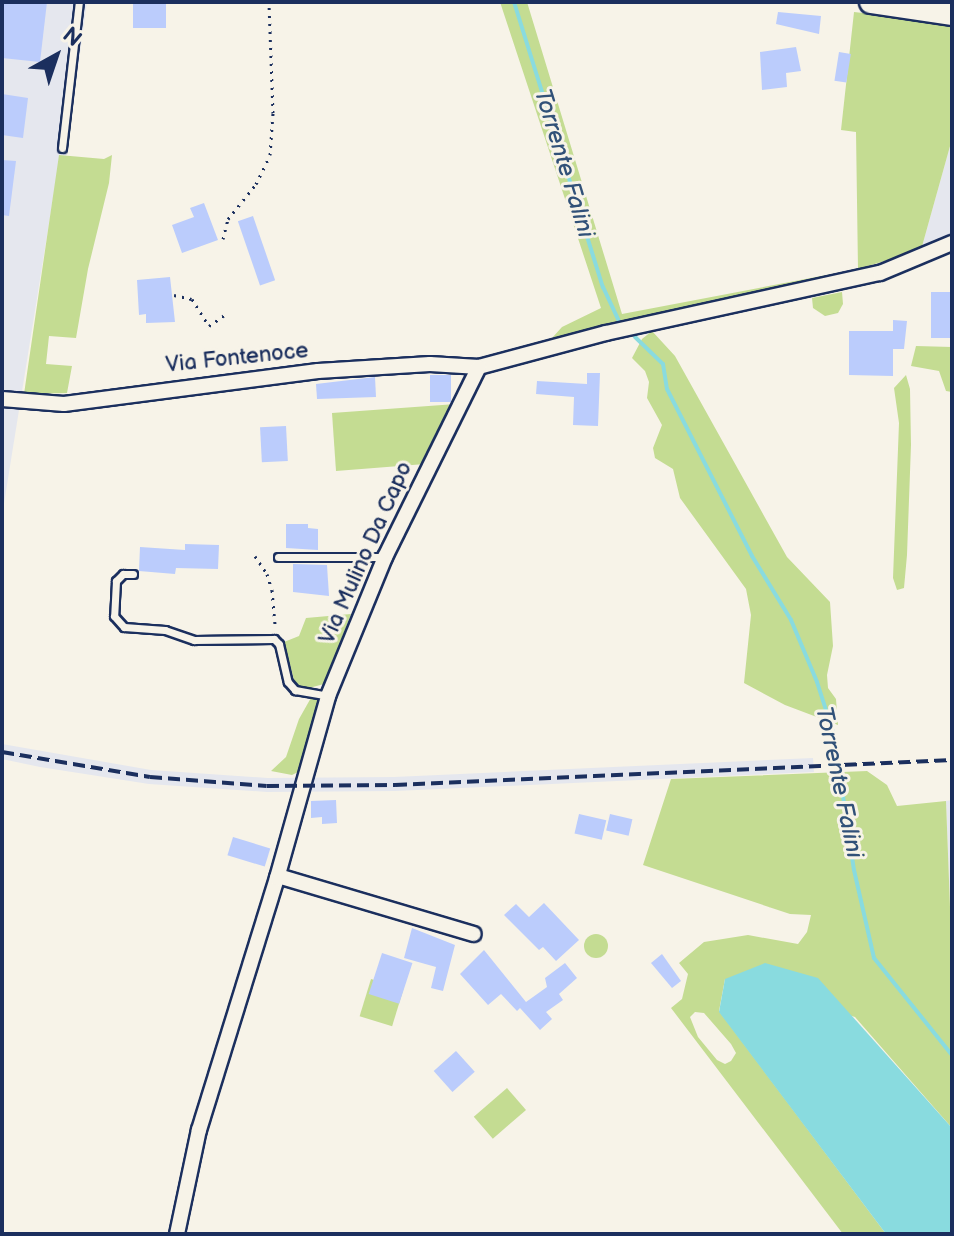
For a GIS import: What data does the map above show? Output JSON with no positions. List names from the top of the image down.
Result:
{
  "streets": {
    "street": ["Via Fontenoce", "Via Mulino Da Capo"]
  },
  "crossings": [
    ["Via Fontenoce", "Via Mulino Da Capo"]
  ],
  "water": ["Torrente Falini"],
  "north": "top right"
}
